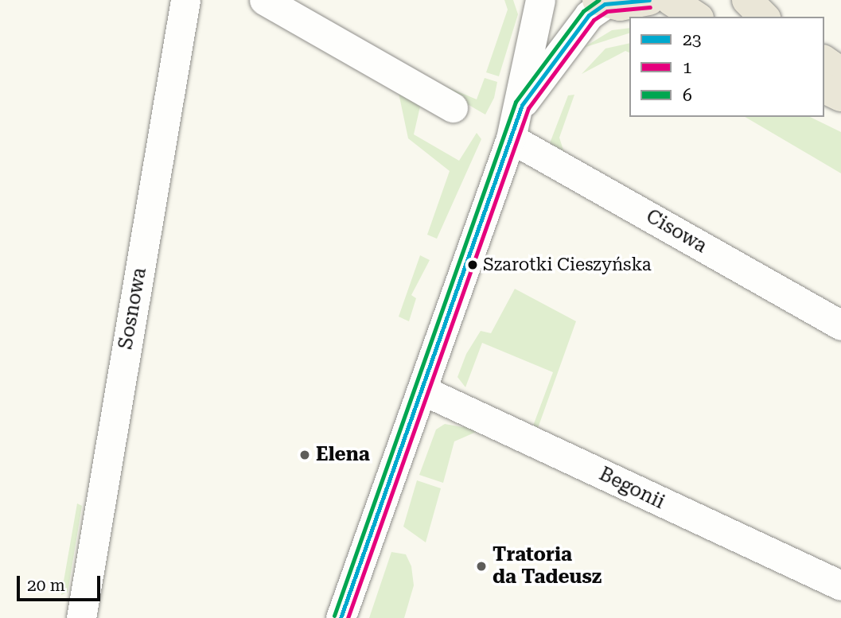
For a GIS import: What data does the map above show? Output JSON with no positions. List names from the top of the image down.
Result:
{
  "streets": {
    "street": ["Cisowa", "Sosnowa", "Begonii"]
  },
  "places": ["Szarotki Cieszyńska", "Elena", "Tratoria da Tadeusz"],
  "lines": ["transit line 23", "transit line 6", "transit line 1"],
  "legend": ["23", "1", "6"],
  "scale_bar": "20 m"
}
